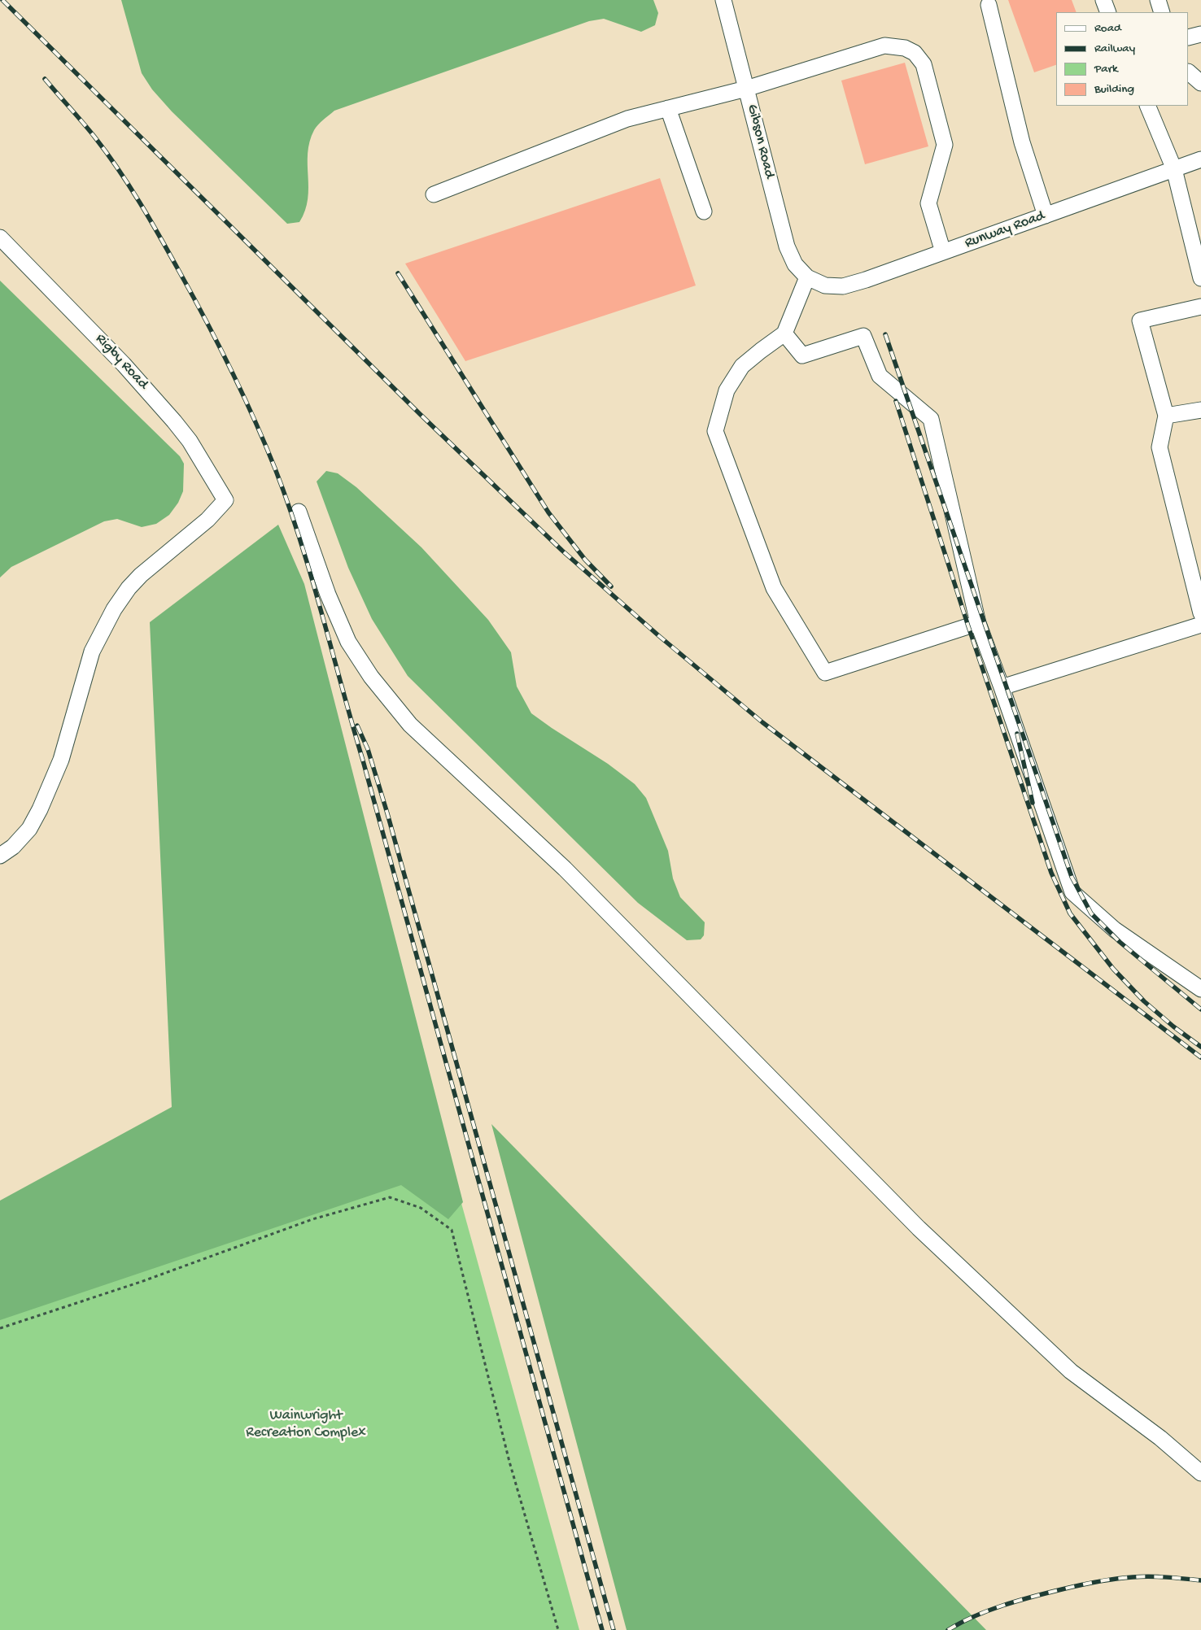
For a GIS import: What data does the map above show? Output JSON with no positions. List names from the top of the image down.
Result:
{
  "streets": {
    "street": ["Gibson Road", "Runway Road", "Rigby Road"]
  },
  "crossings": [
    ["Gibson Road", "Runway Road"]
  ],
  "parks": ["Wainwright Recreation Complex"],
  "legend": [
    "Road",
    "Railway",
    "Park",
    "Building"
  ]
}
